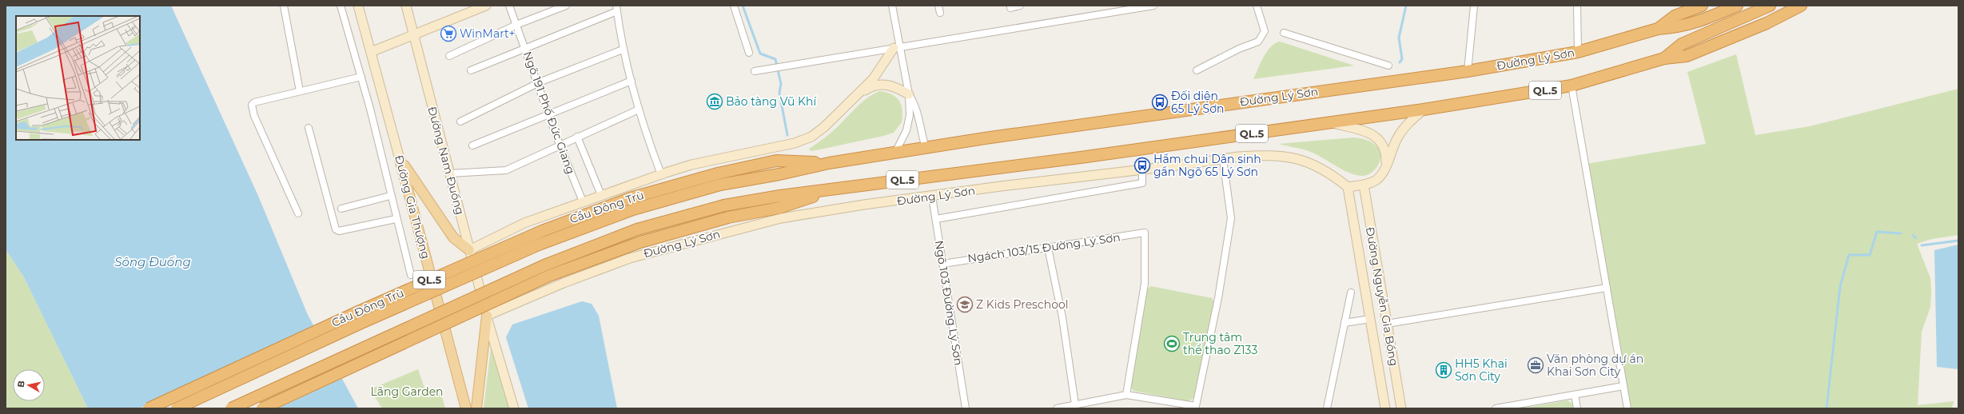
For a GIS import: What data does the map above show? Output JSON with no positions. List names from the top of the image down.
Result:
{
  "streets": {
    "highway": ["Đường Lý Sơn", "QL.5", "Cầu Đông Trù"],
    "main road": ["Đường Gia Thượng"],
    "street": [
      "Ngõ 191 Phố Đức Giang",
      "Đường Nam Đuống",
      "Ngách 103/15 Đường Lý Sơn",
      "Đường Nguyễn Gia Bồng",
      "Ngõ 103 Đường Lý Sơn"
    ]
  },
  "crossings": [
    ["Đường Lý Sơn", "QL.5"],
    ["Đường Lý Sơn", "Đường Nam Đuống"],
    ["Đường Lý Sơn", "Cầu Đông Trù"],
    ["Đường Lý Sơn", "Đường Nguyễn Gia Bồng"],
    ["Đường Lý Sơn", "Ngõ 103 Đường Lý Sơn"],
    ["Ngách 103/15 Đường Lý Sơn", "Ngõ 103 Đường Lý Sơn"]
  ],
  "water": ["Sông Đuống"],
  "parks": ["Lãng Garden"],
  "places": {
    "supermarket": ["WinMart+"],
    "museum": ["Bảo tàng Vũ Khí"],
    "bus stop": ["Đối diện 65 Lý Sơn", "Hầm chui Dân sinh gần Ngõ 65 Lý Sơn"],
    "school or university": ["Z Kids Preschool"],
    "sports": ["Trung tâm thể thao Z133"],
    "office": ["Văn phòng dự án Khai Sơn City"],
    "building": ["HH5 Khai Sơn City"]
  },
  "north": "left"
}
